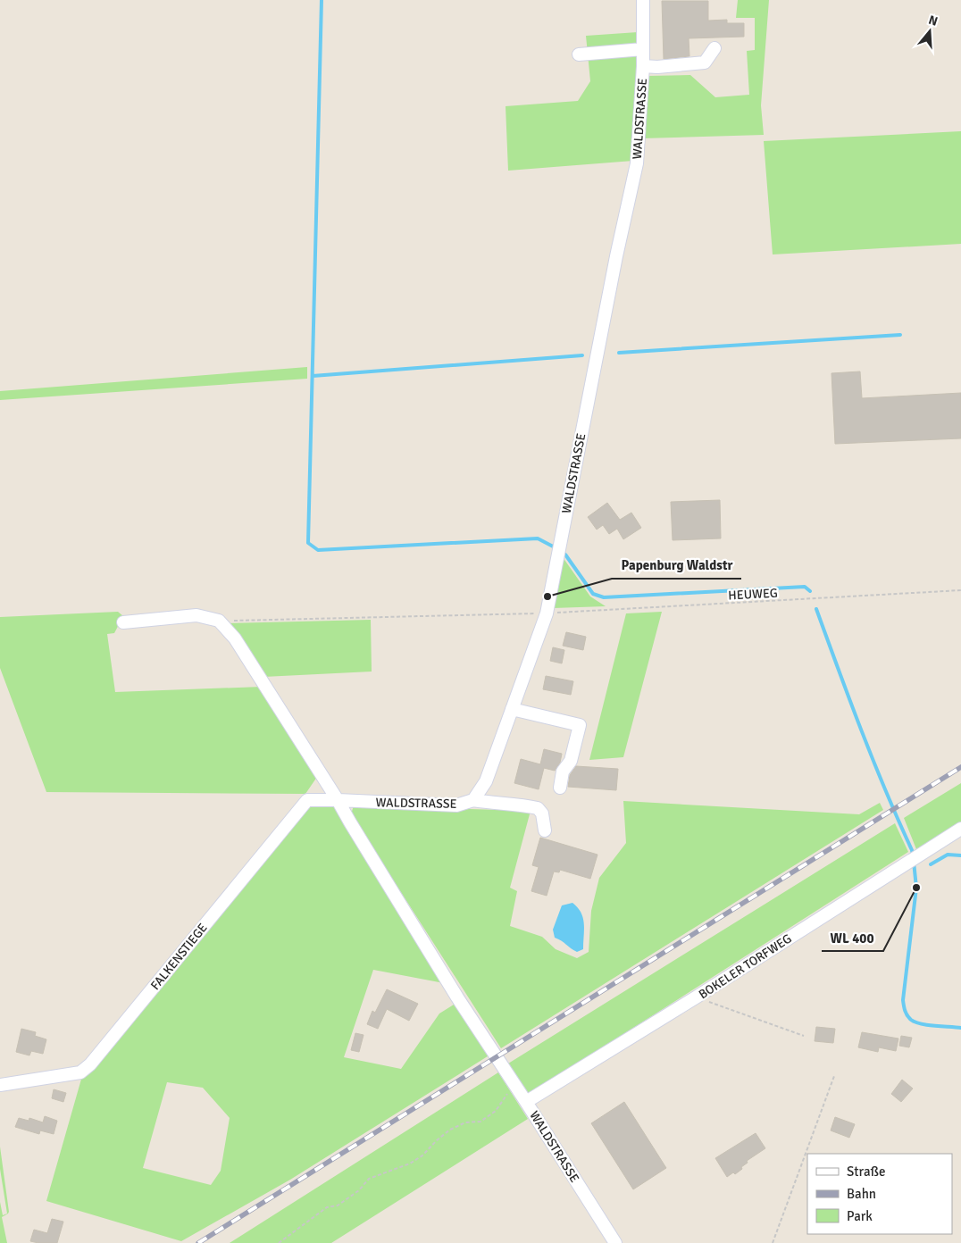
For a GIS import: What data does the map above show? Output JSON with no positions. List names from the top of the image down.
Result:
{
  "streets": {
    "street": ["WALDSTRASSE", "FALKENSTIEGE", "BOKELER TORFWEG"],
    "path": ["HEUWEG"]
  },
  "crossings": [
    ["WALDSTRASSE", "HEUWEG"],
    ["WALDSTRASSE", "FALKENSTIEGE"],
    ["WALDSTRASSE", "BOKELER TORFWEG"]
  ],
  "places": ["Papenburg Waldstr", "WL 400"],
  "legend": ["Straße", "Bahn", "Park"],
  "north": "top"
}
